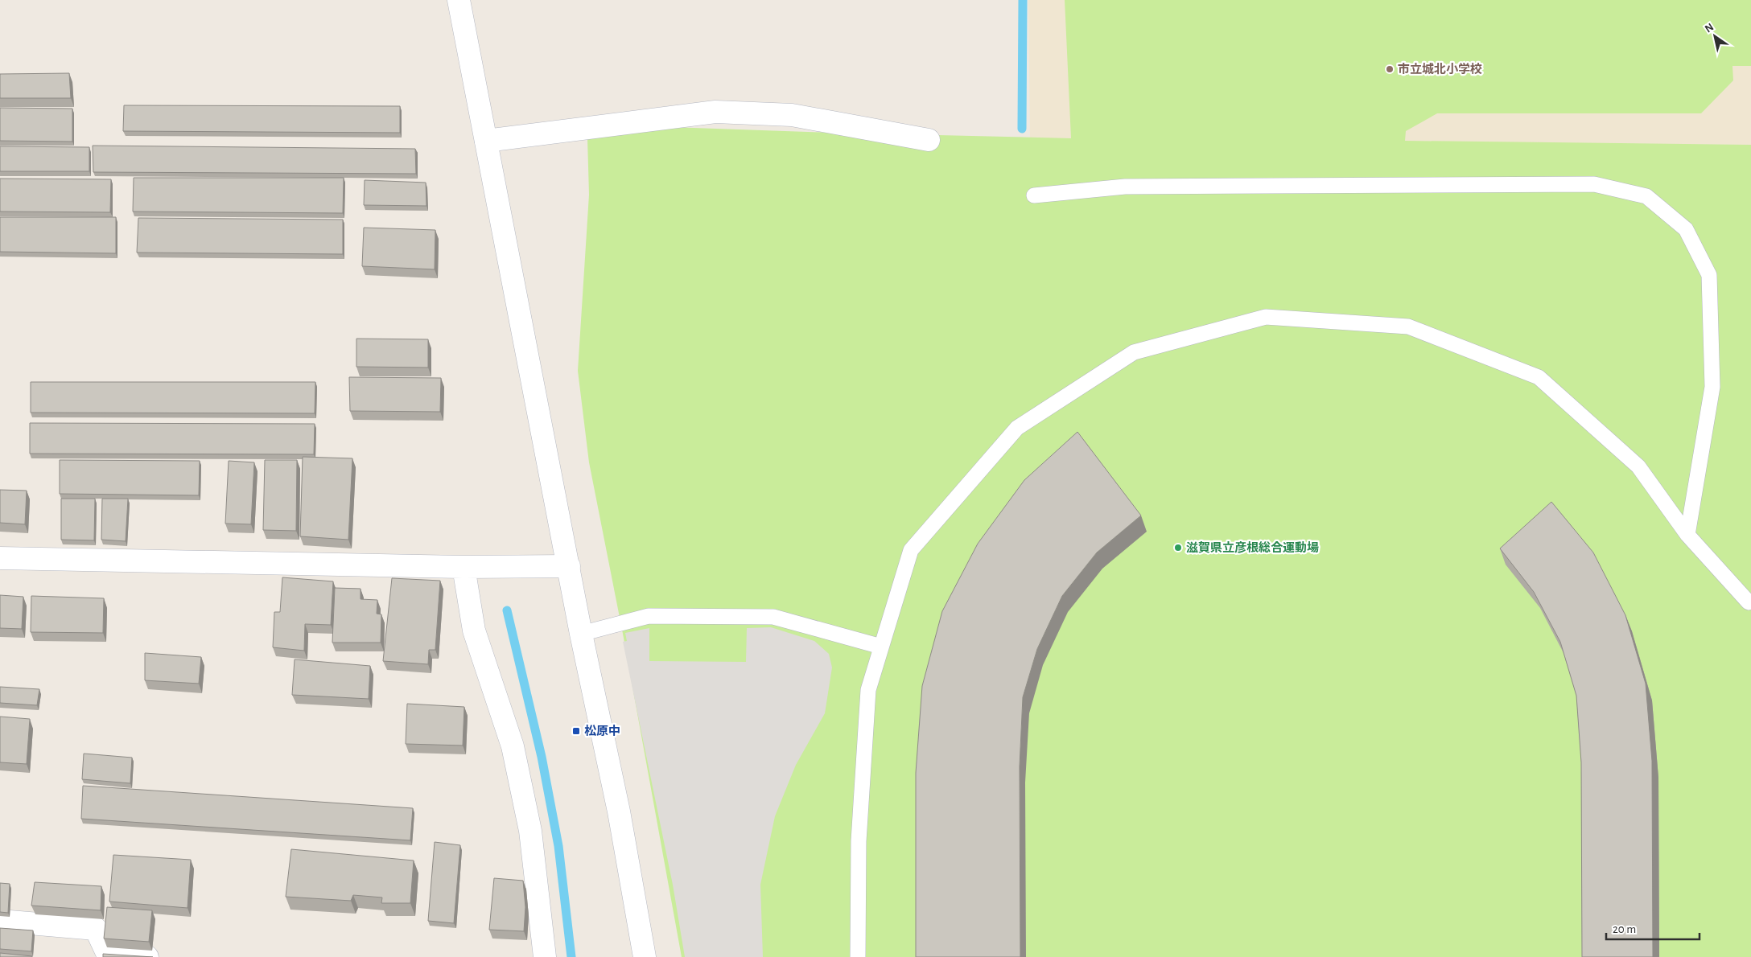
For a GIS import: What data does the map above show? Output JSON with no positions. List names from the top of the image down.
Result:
{
  "places": {
    "other": ["市立城北小学校", "滋賀県立彦根総合運動場"],
    "transit": ["松原中"]
  },
  "scale_bar": "20 m",
  "north": "top left"
}
